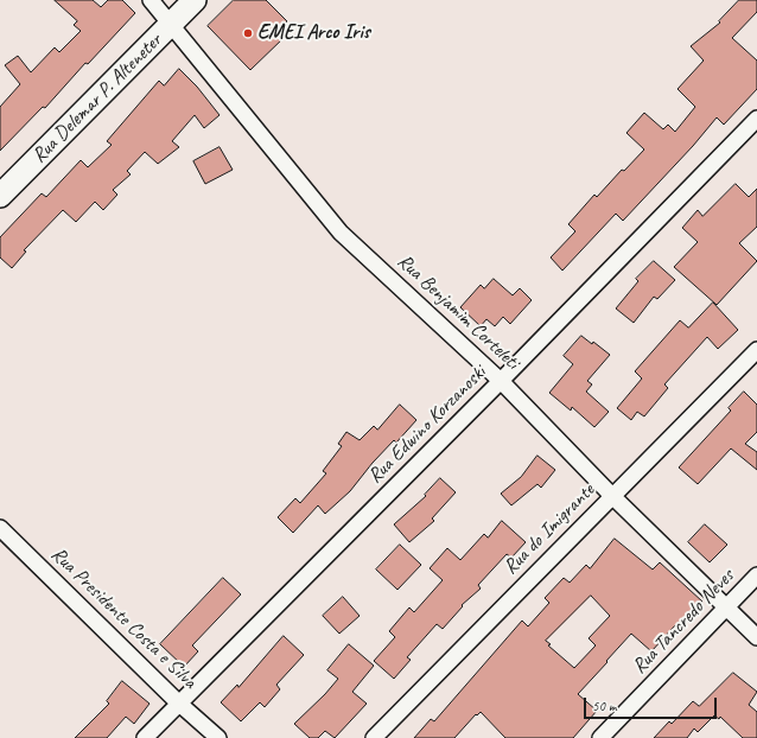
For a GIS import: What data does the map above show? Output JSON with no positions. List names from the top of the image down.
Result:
{
  "streets": {
    "street": [
      "Rua Delemar P. Alteneter",
      "Rua Benjamim Corteleti",
      "Rua Edwino Korzanoski",
      "Rua do Imigrante",
      "Rua Presidente Costa e Silva",
      "Rua Tancredo Neves"
    ]
  },
  "crossings": [
    ["Rua Delemar P. Alteneter", "Rua Benjamim Corteleti"],
    ["Rua Benjamim Corteleti", "Rua Edwino Korzanoski"],
    ["Rua Benjamim Corteleti", "Rua do Imigrante"],
    ["Rua Benjamim Corteleti", "Rua Tancredo Neves"],
    ["Rua Edwino Korzanoski", "Rua Presidente Costa e Silva"]
  ],
  "places": ["EMEI Arco Iris"],
  "scale_bar": "50 m"
}
